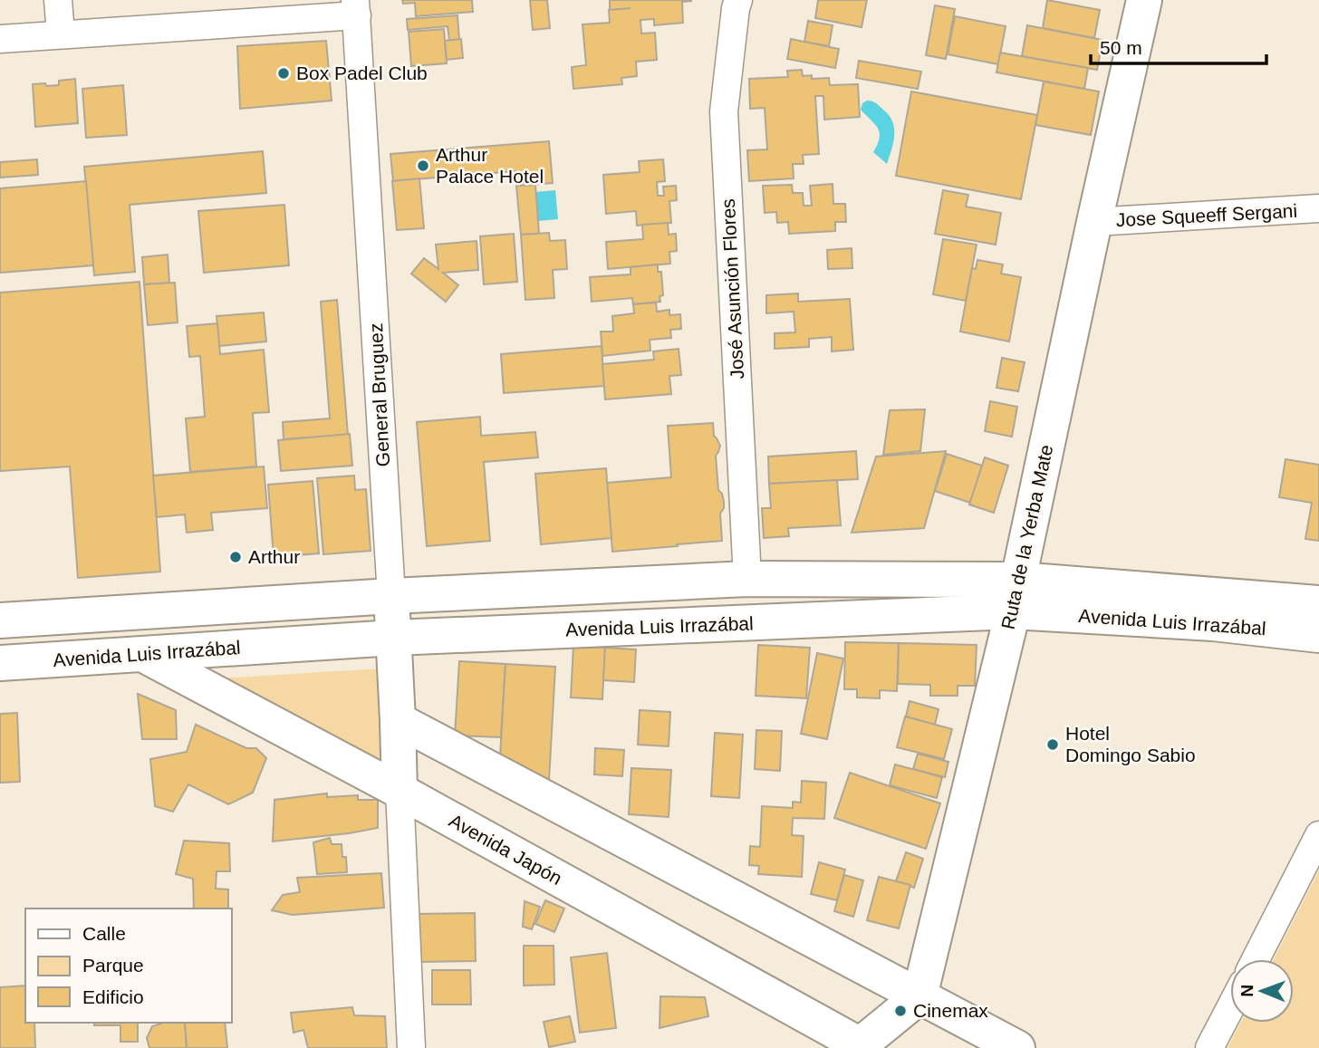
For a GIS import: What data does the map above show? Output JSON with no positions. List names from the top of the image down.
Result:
{
  "streets": {
    "main road": [
      "General Bruguez",
      "Ruta de la Yerba Mate",
      "Avenida Luis Irrazábal",
      "Avenida Japón"
    ],
    "street": ["Jose Squeeff Sergani", "José Asunción Flores"]
  },
  "crossings": [
    ["Jose Squeeff Sergani", "Ruta de la Yerba Mate"],
    ["José Asunción Flores", "Avenida Luis Irrazábal"],
    ["General Bruguez", "Avenida Luis Irrazábal"],
    ["General Bruguez", "Avenida Japón"],
    ["Ruta de la Yerba Mate", "Avenida Luis Irrazábal"],
    ["Avenida Luis Irrazábal", "Avenida Japón"]
  ],
  "places": [
    "Box Padel Club",
    "Arthur Palace Hotel",
    "Arthur",
    "Hotel Domingo Sabio",
    "Cinemax"
  ],
  "legend": ["Calle", "Parque", "Edificio"],
  "scale_bar": "50 m",
  "north": "left"
}
